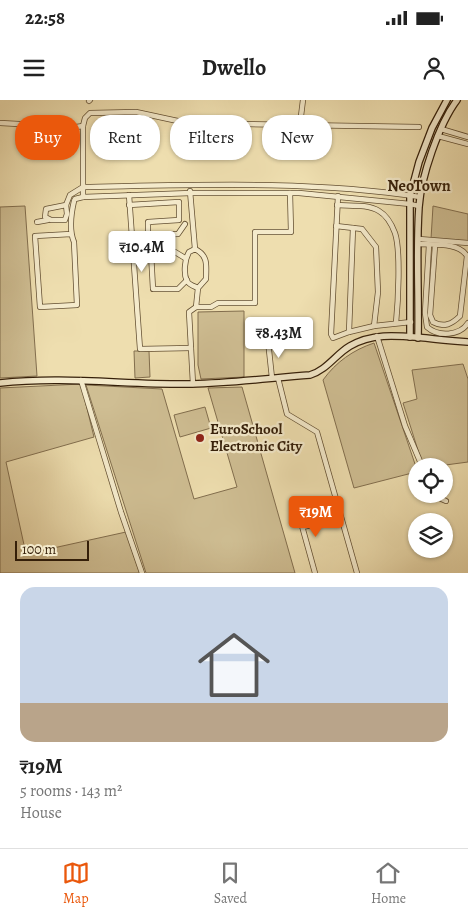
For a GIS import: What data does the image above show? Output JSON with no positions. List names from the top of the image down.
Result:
{
  "districts": ["NeoTown"],
  "places": ["EuroSchool Electronic City"],
  "scale_bar": "100 m",
  "page": {
    "status": "22:58",
    "header": "Dwello",
    "chip": [
      "Buy",
      "Rent",
      "Filters",
      "New"
    ],
    "price": ["₹10.4M", "₹8.43M", "₹19M"],
    "scale": "100 m",
    "list": [
      {
        "name": "₹19M",
        "note": "5 rooms · 143 m² · House"
      }
    ],
    "tabs": ["Map", "Saved", "Home"]
  }
}
